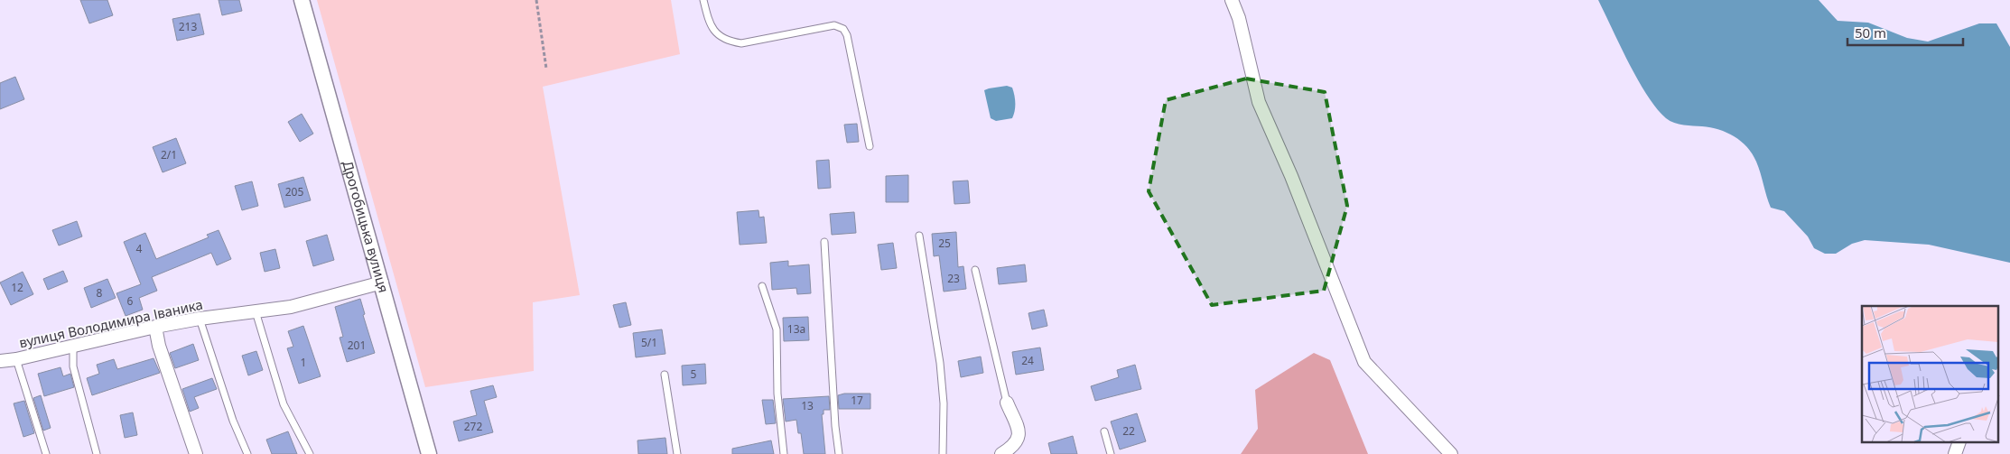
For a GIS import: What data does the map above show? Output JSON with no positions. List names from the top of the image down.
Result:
{
  "streets": {
    "street": ["Дрогобицька вулиця", "вулиця Володимира Іваника"]
  },
  "crossings": [
    ["Дрогобицька вулиця", "вулиця Володимира Іваника"]
  ],
  "house_numbers": [
    "213",
    "2/1",
    "205",
    "25",
    "4",
    "23",
    "12",
    "8",
    "6",
    "13а",
    "5/1",
    "201",
    "24",
    "1",
    "5",
    "17",
    "13",
    "272",
    "22"
  ],
  "scale_bar": "50 m"
}
